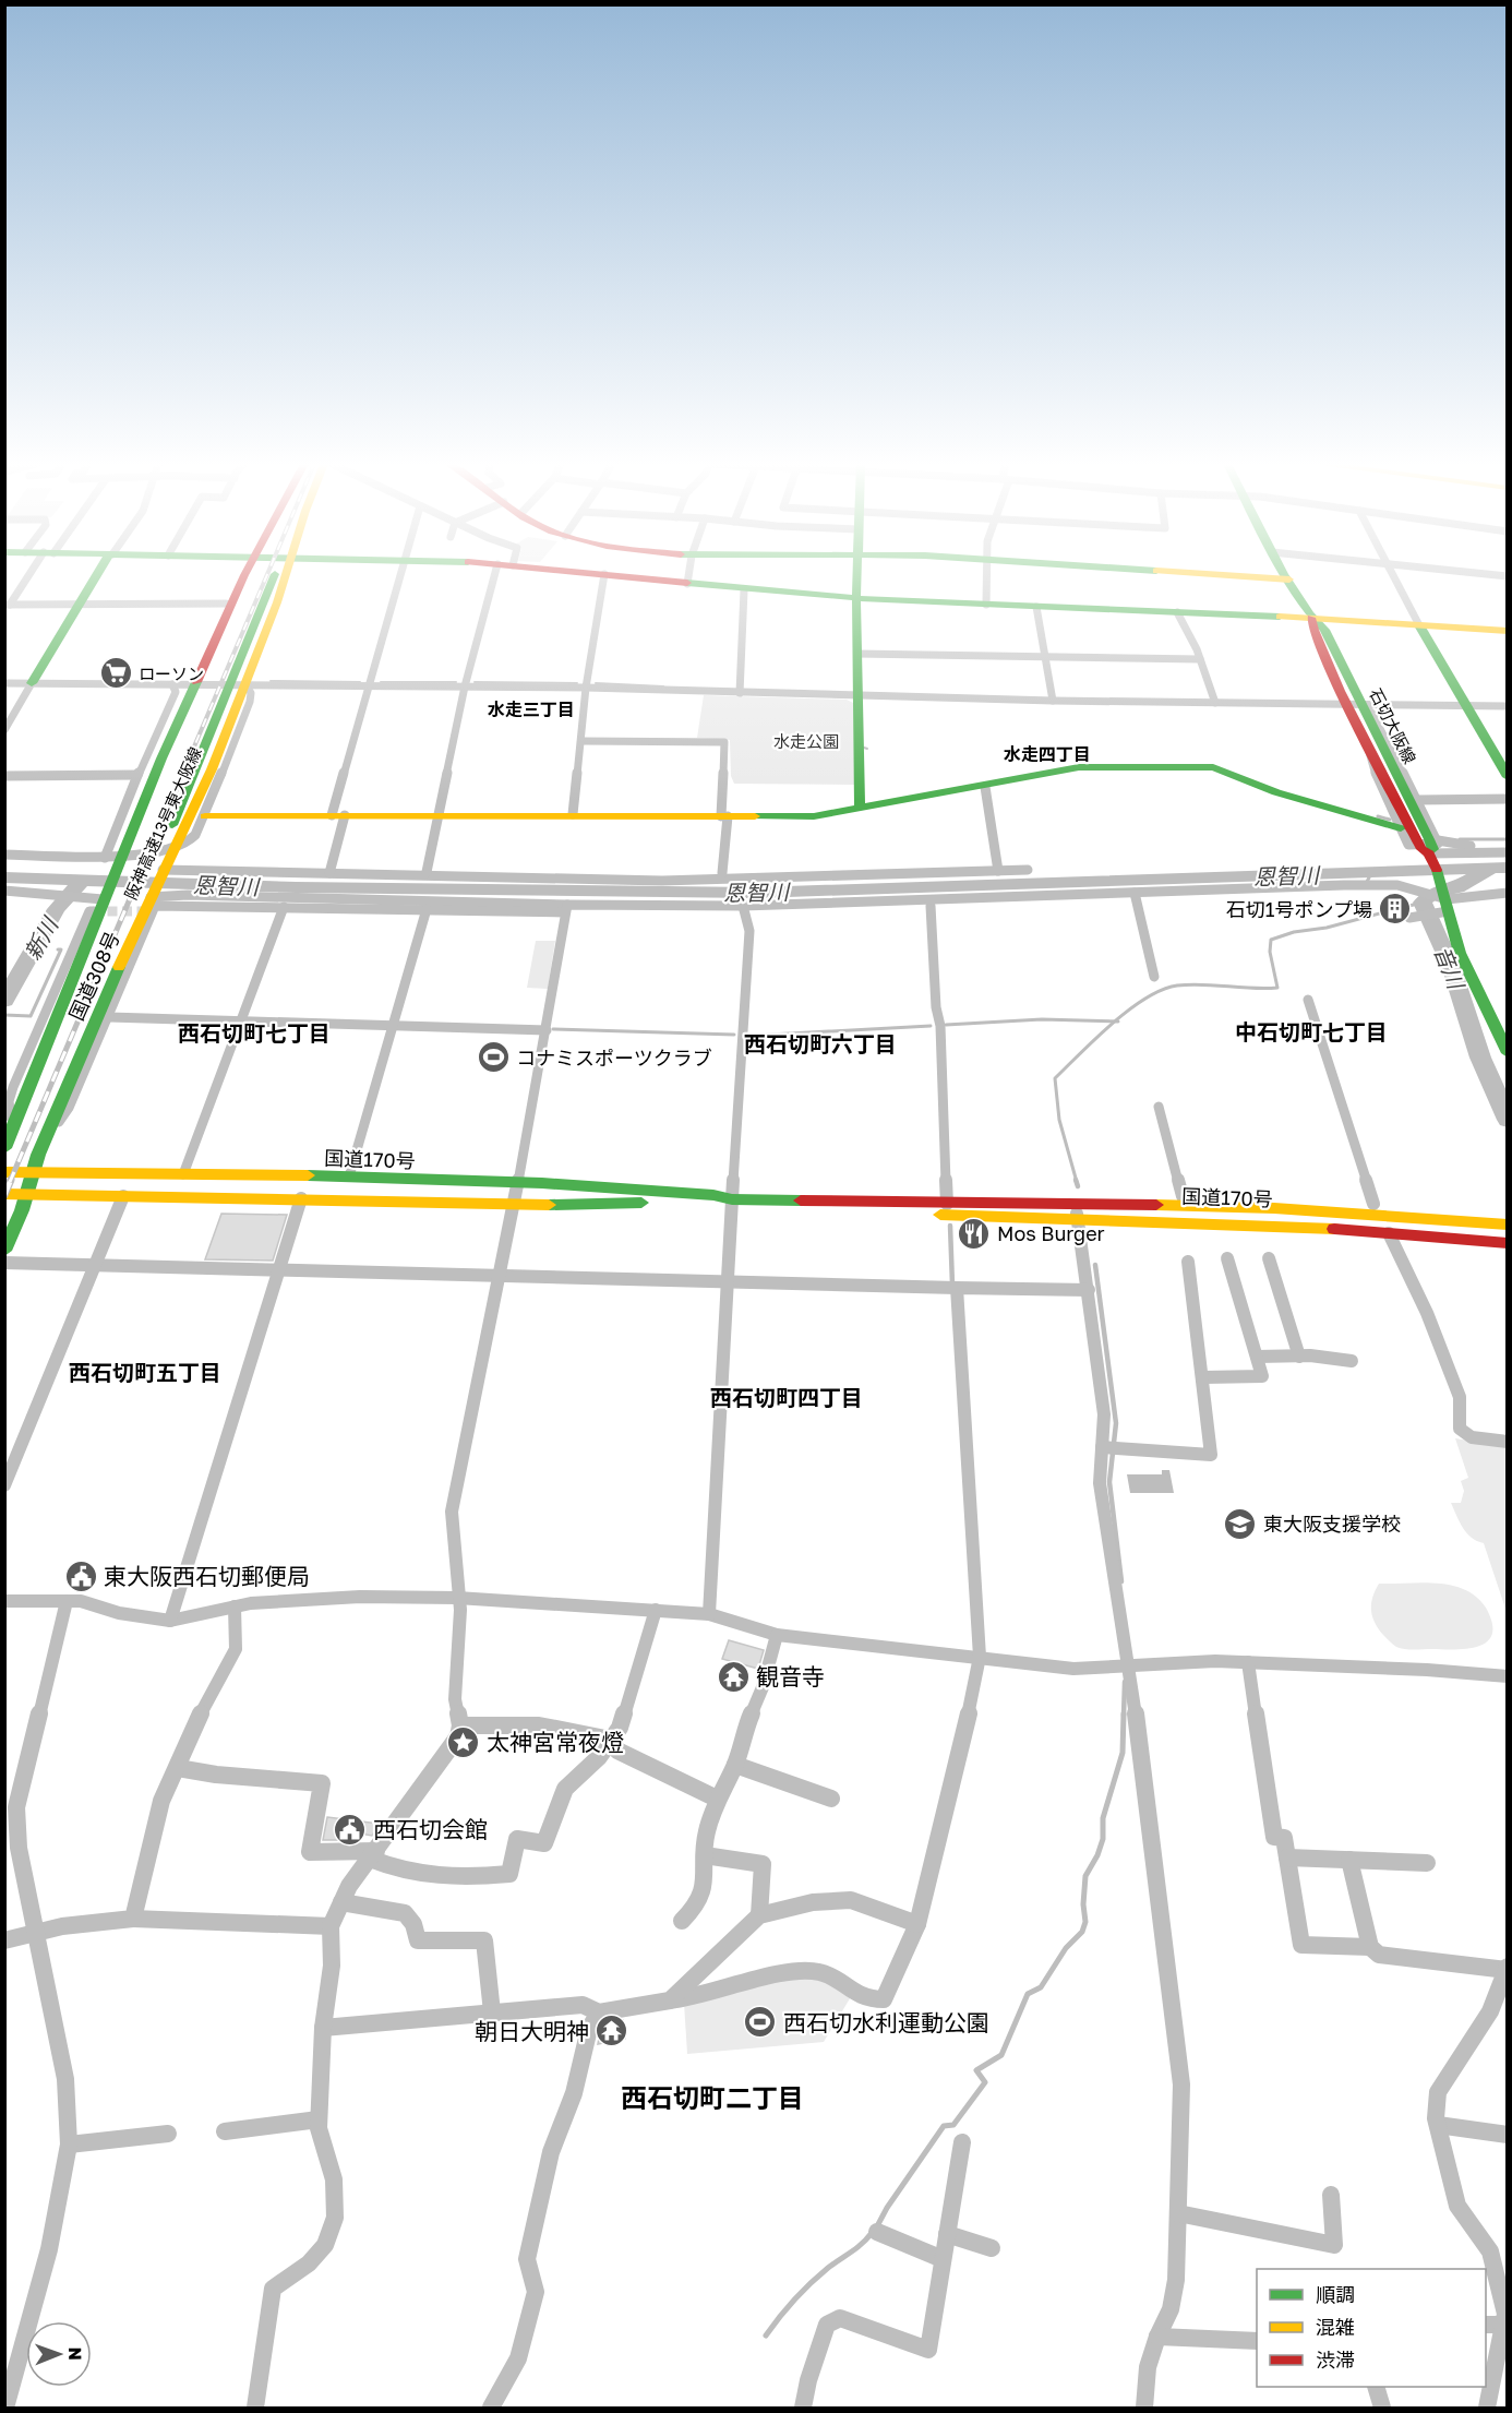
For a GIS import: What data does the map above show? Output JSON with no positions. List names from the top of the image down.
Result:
{
  "streets": {
    "main road": [
      "石切大阪線",
      "阪神高速13号東大阪線",
      "国道308号",
      "国道170号"
    ]
  },
  "crossings": [
    ["阪神高速13号東大阪線", "国道308号"],
    ["阪神高速13号東大阪線", "国道170号"],
    ["国道308号", "国道170号"]
  ],
  "districts": [
    "水走三丁目",
    "水走四丁目",
    "中石切町七丁目",
    "西石切町七丁目",
    "西石切町六丁目",
    "西石切町五丁目",
    "西石切町四丁目",
    "西石切町二丁目"
  ],
  "water": ["恩智川", "新川", "音川"],
  "parks": ["水走公園"],
  "places": {
    "supermarket": ["ローソン"],
    "building": ["石切1号ポンプ場"],
    "sports": ["コナミスポーツクラブ", "西石切水利運動公園"],
    "restaurant": ["Mos Burger"],
    "school or university": ["東大阪支援学校"],
    "public building": ["東大阪西石切郵便局", "西石切会館"],
    "temple": ["観音寺", "朝日大明神"],
    "place": ["太神宮常夜燈"]
  },
  "legend": ["順調", "混雑", "渋滞"],
  "north": "right"
}
